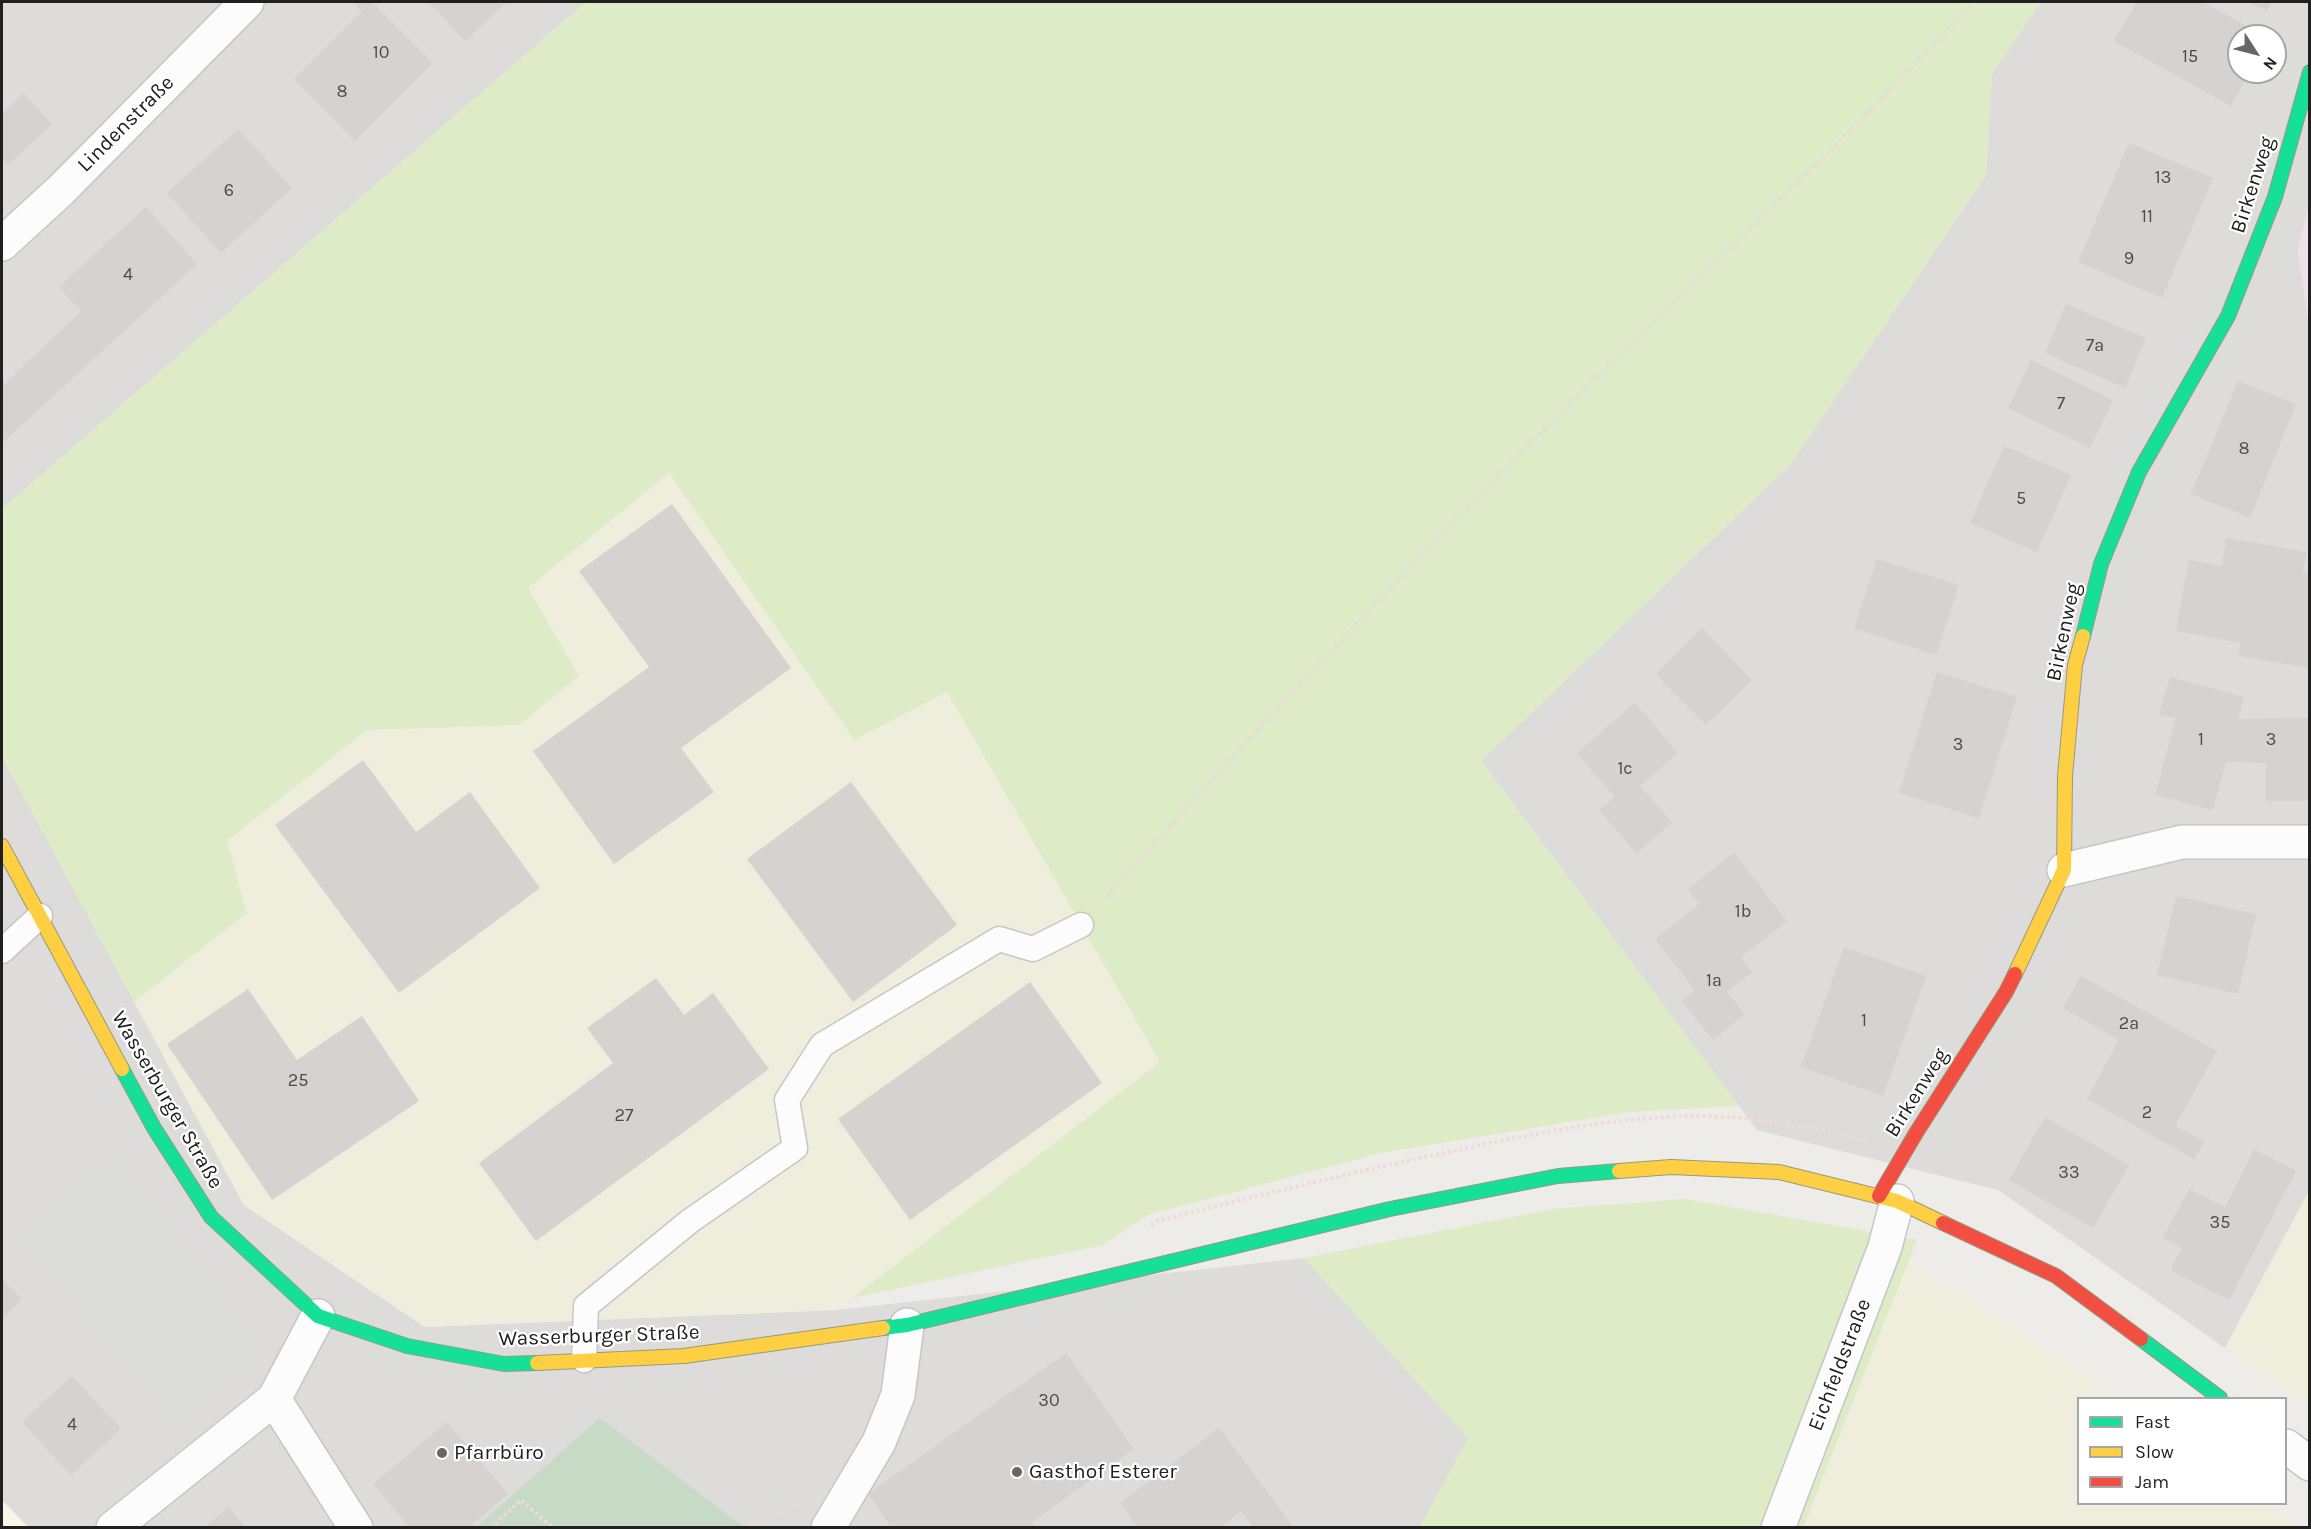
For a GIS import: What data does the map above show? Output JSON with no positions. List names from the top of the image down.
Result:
{
  "streets": {
    "street": [
      "Lindenstraße",
      "Birkenweg",
      "Wasserburger Straße",
      "Eichfeldstraße"
    ]
  },
  "crossings": [
    ["Birkenweg", "Wasserburger Straße"],
    ["Birkenweg", "Eichfeldstraße"],
    ["Wasserburger Straße", "Eichfeldstraße"]
  ],
  "places": ["Pfarrbüro", "Gasthof Esterer"],
  "house_numbers": [
    "10",
    "15",
    "8",
    "13",
    "6",
    "11",
    "9",
    "4",
    "7a",
    "7",
    "8",
    "5",
    "1",
    "3",
    "3",
    "1c",
    "1b",
    "1a",
    "1",
    "2a",
    "25",
    "2",
    "27",
    "33",
    "35",
    "30",
    "4"
  ],
  "legend": ["Fast", "Slow", "Jam"],
  "north": "bottom right"
}
